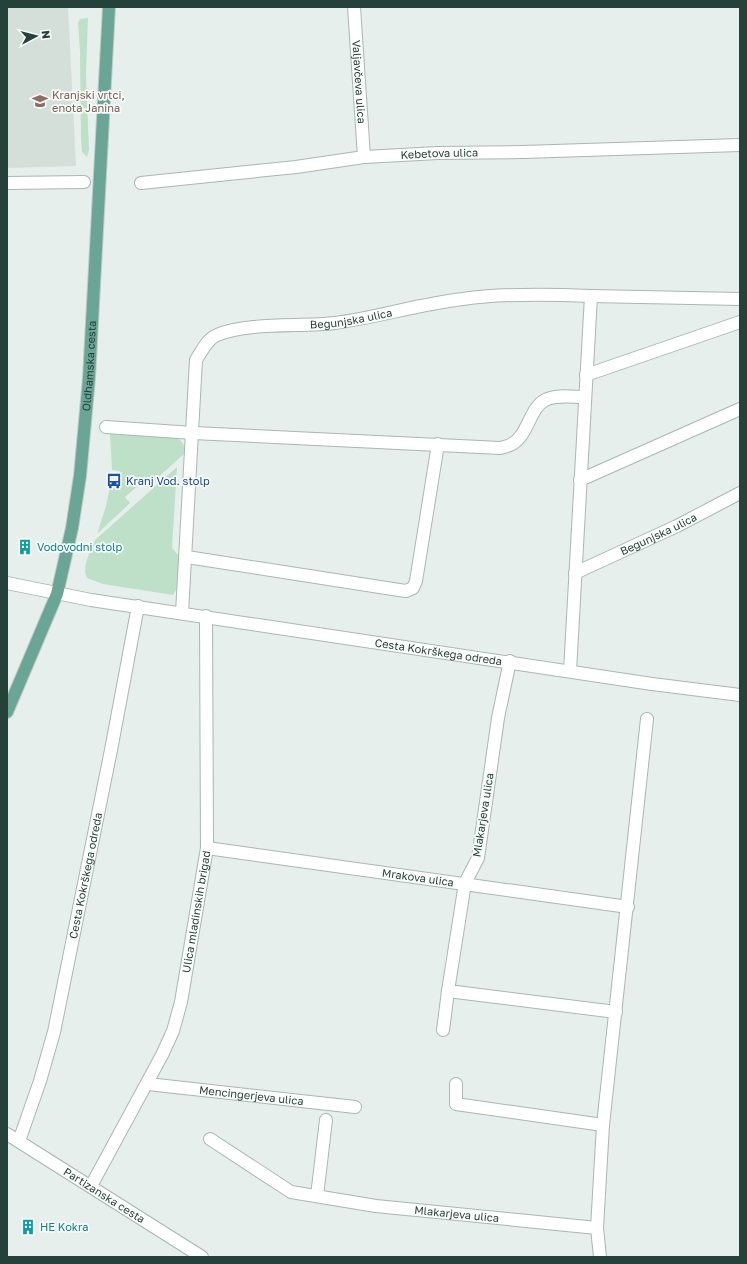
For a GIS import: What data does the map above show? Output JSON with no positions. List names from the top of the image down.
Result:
{
  "streets": {
    "main road": ["Oldhamska cesta"],
    "street": [
      "Valjavčeva ulica",
      "Kebetova ulica",
      "Begunjska ulica",
      "Cesta Kokrškega odreda",
      "Mlakarjeva ulica",
      "Mrakova ulica",
      "Ulica mladinskih brigad",
      "Mencingerjeva ulica",
      "Partizanska cesta"
    ]
  },
  "crossings": [
    ["Valjavčeva ulica", "Kebetova ulica"],
    ["Begunjska ulica", "Cesta Kokrškega odreda"],
    ["Oldhamska cesta", "Cesta Kokrškega odreda"],
    ["Cesta Kokrškega odreda", "Mlakarjeva ulica"],
    ["Cesta Kokrškega odreda", "Ulica mladinskih brigad"],
    ["Cesta Kokrškega odreda", "Partizanska cesta"],
    ["Mlakarjeva ulica", "Mrakova ulica"],
    ["Mrakova ulica", "Ulica mladinskih brigad"],
    ["Ulica mladinskih brigad", "Mencingerjeva ulica"],
    ["Ulica mladinskih brigad", "Partizanska cesta"]
  ],
  "places": {
    "school or university": ["Kranjski vrtci, enota Janina"],
    "bus stop": ["Kranj Vod. stolp"],
    "building": ["Vodovodni stolp", "HE Kokra"]
  },
  "north": "right"
}
